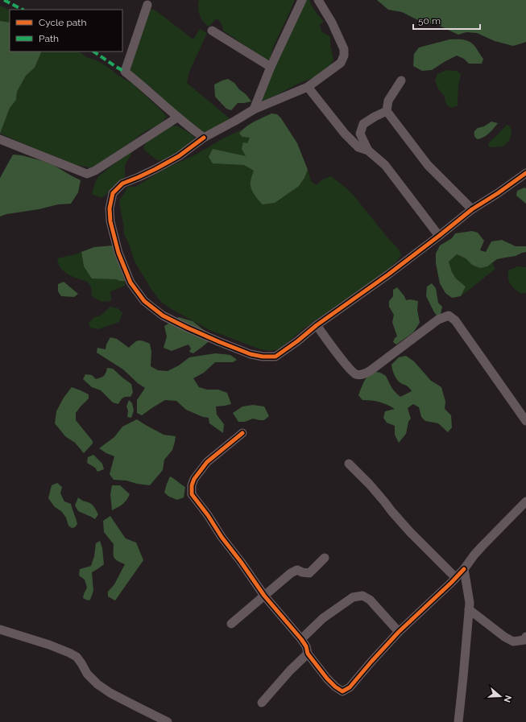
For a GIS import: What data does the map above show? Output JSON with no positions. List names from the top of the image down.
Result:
{
  "legend": ["Cycle path", "Path"],
  "scale_bar": "50 m",
  "north": "right"
}
